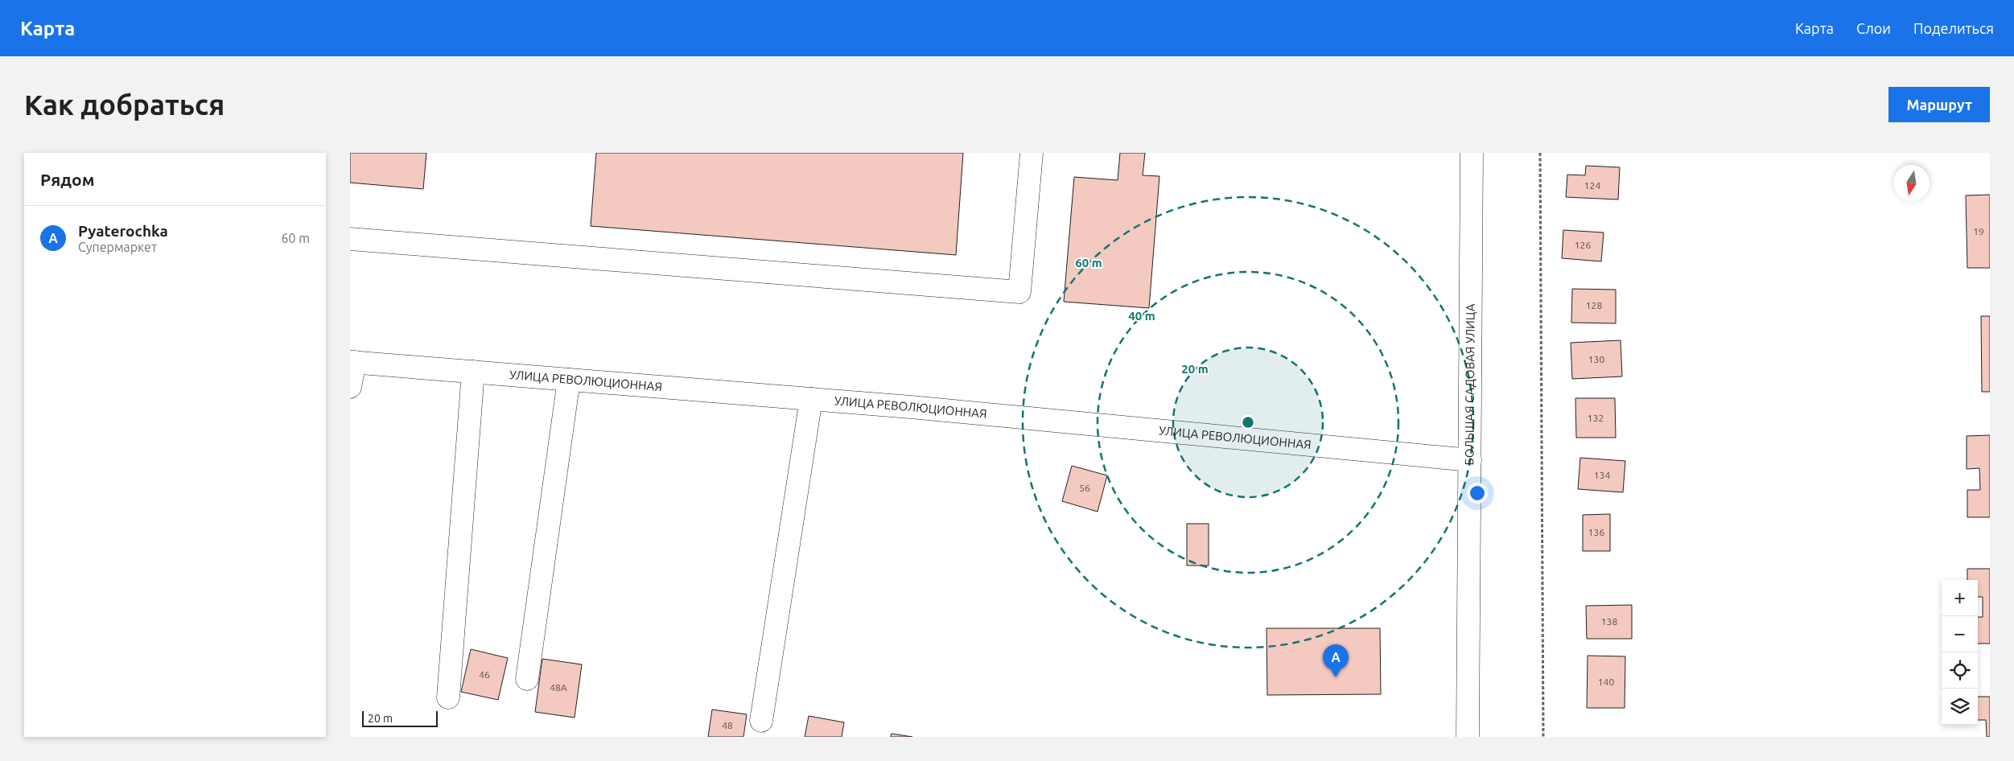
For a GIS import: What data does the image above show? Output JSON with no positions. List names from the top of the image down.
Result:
{
  "streets": {
    "street": ["УЛИЦА РЕВОЛЮЦИОННАЯ", "БОЛЬШАЯ САДОВАЯ УЛИЦА"]
  },
  "crossings": [
    ["УЛИЦА РЕВОЛЮЦИОННАЯ", "БОЛЬШАЯ САДОВАЯ УЛИЦА"]
  ],
  "house_numbers": [
    "124",
    "19",
    "126",
    "128",
    "130",
    "132",
    "134",
    "56",
    "136",
    "138",
    "46",
    "140",
    "48А",
    "48"
  ],
  "scale_bar": "20 m",
  "north": "bottom",
  "page": {
    "header": "Карта",
    "nav": ["Карта", "Слои", "Поделиться"],
    "buttons": "Маршрут",
    "title": "Как добраться",
    "heading": "Рядом",
    "list": [
      {
        "mark": "A",
        "name": "Pyaterochka",
        "note": "Супермаркет",
        "value": "60 m"
      }
    ],
    "map_buttons": ["+", "−"],
    "pins": "A",
    "scale": "20 m"
  },
  "rings": ["60 m", "40 m", "20 m"]
}
